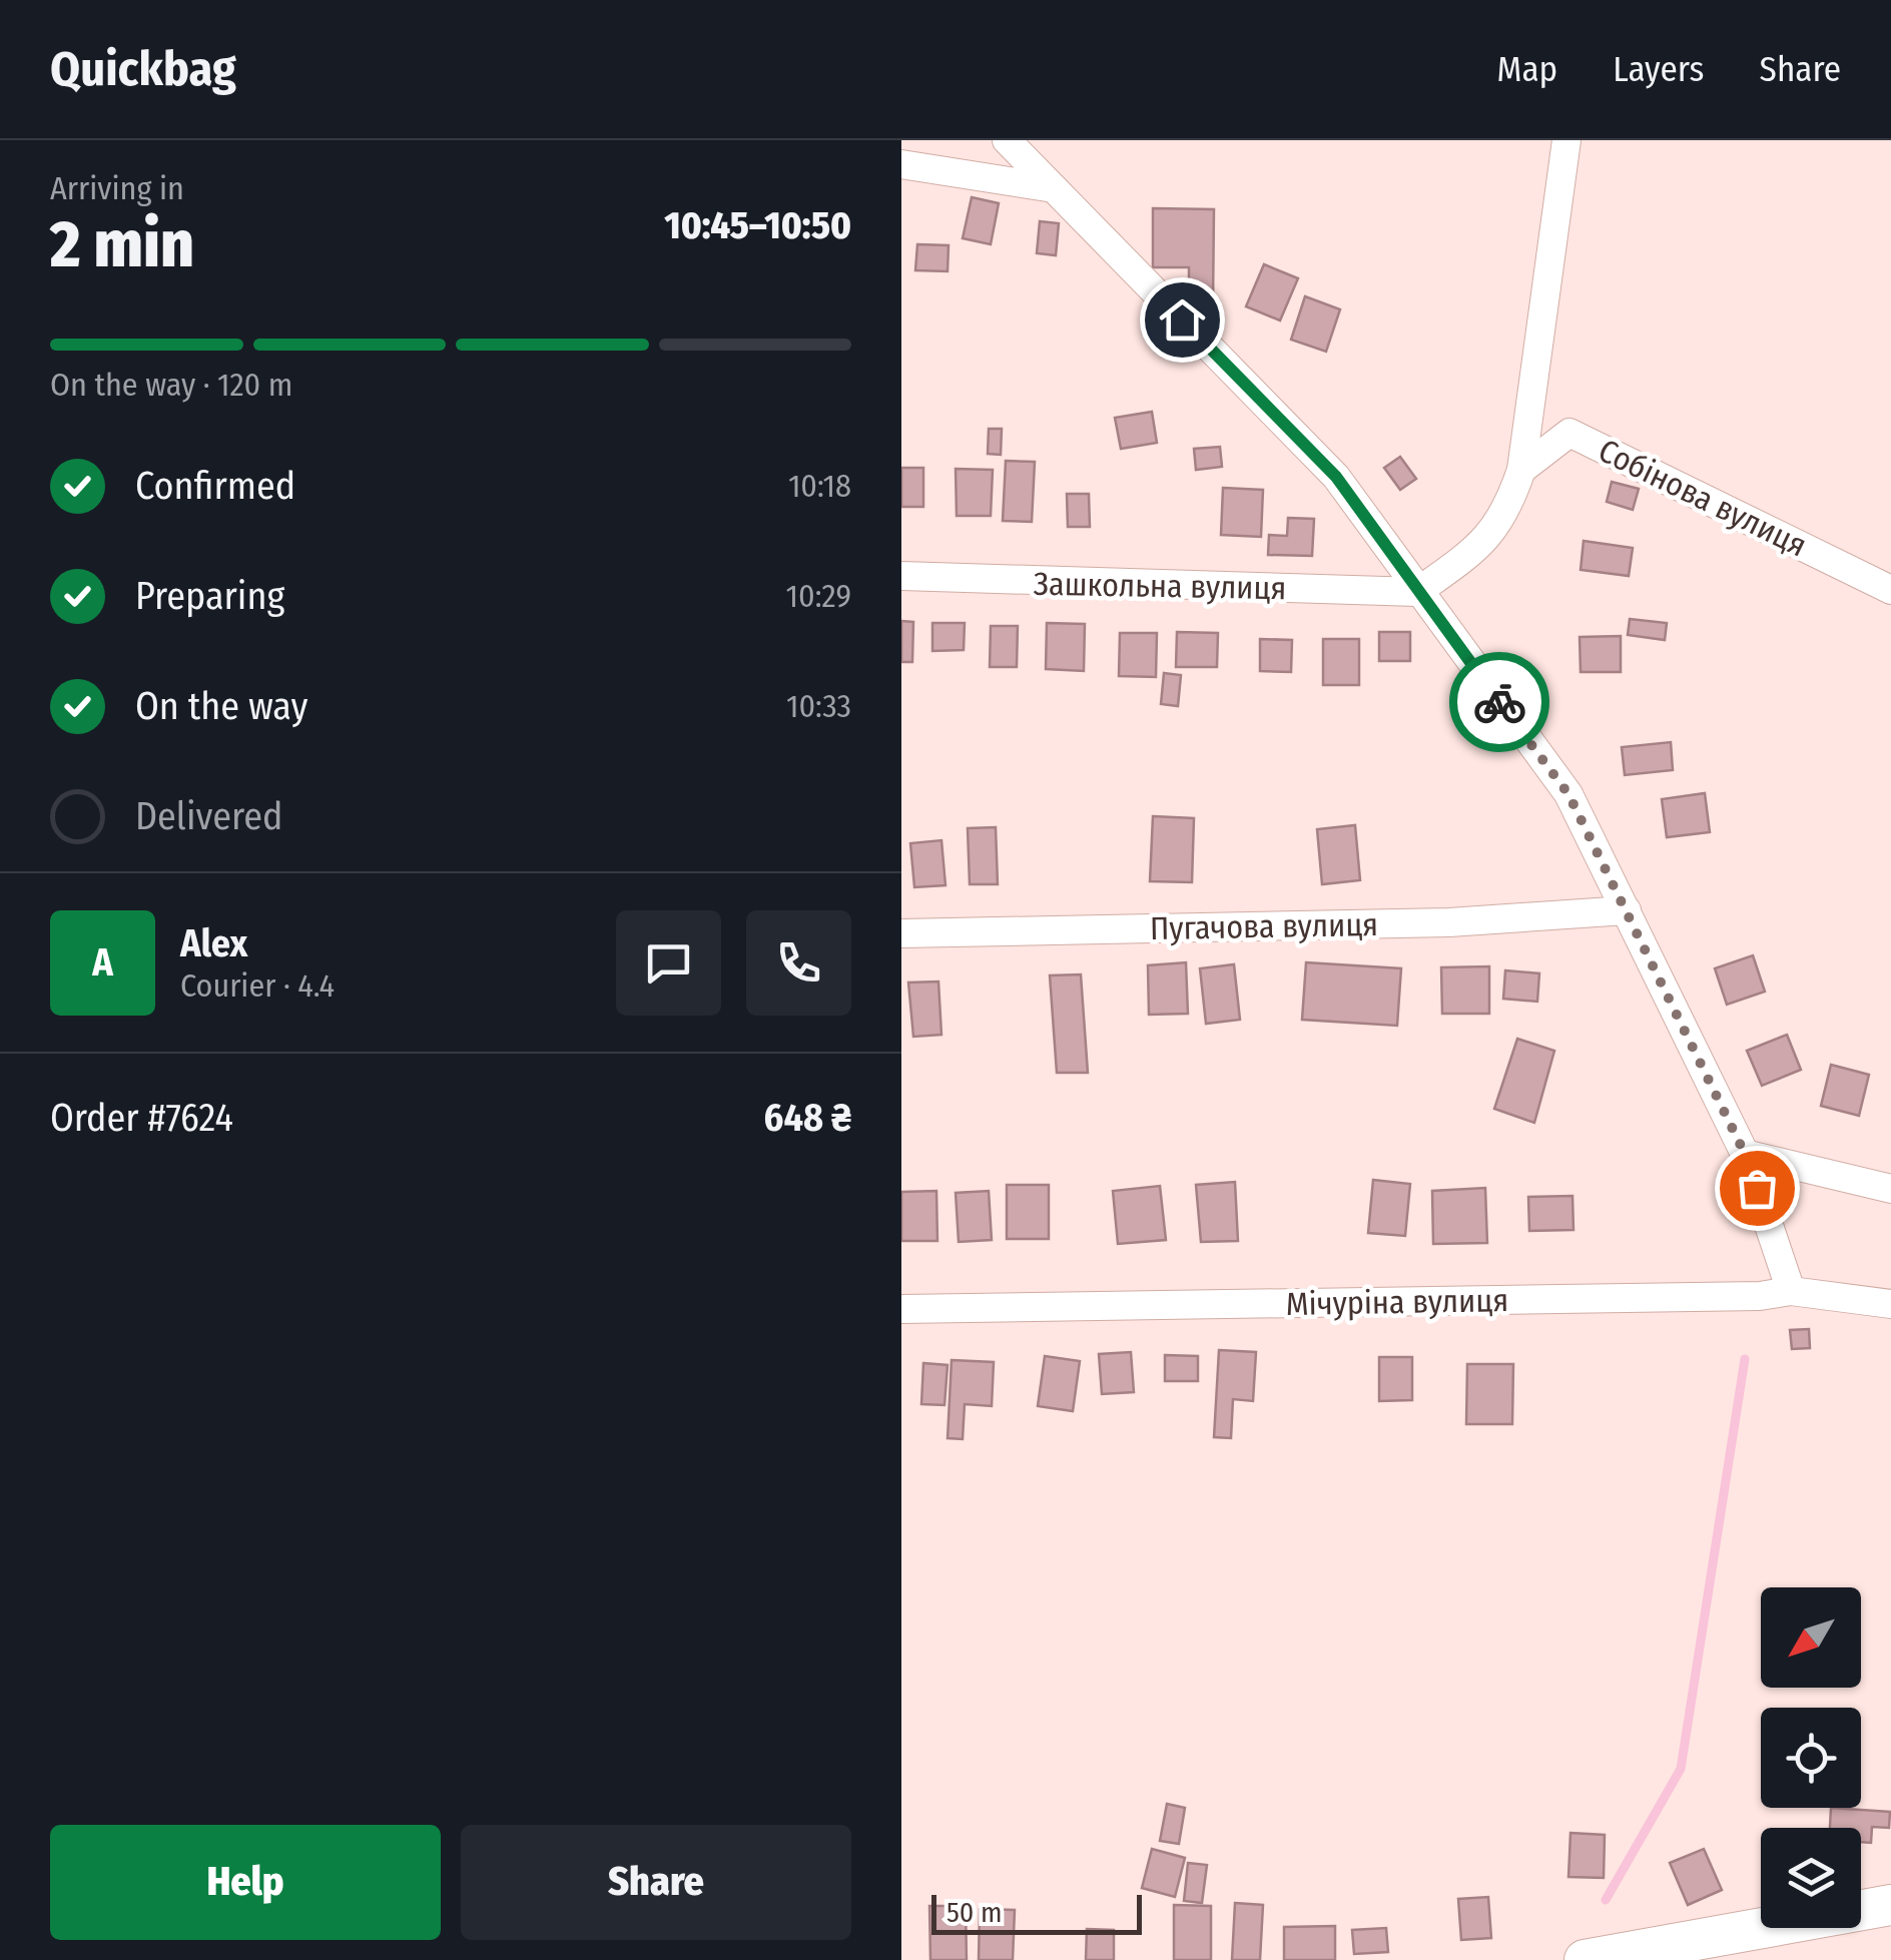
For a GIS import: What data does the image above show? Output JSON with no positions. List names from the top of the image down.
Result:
{
  "streets": {
    "street": [
      "Собінова вулиця",
      "Зашкольна вулиця",
      "Пугачова вулиця",
      "Мічуріна вулиця"
    ]
  },
  "scale_bar": "50 m",
  "north": "bottom left",
  "page": {
    "header": "Quickbag",
    "nav": ["Map", "Layers", "Share"],
    "heading": ["2 min", "Arriving in", "10:45–10:50"],
    "panel": [
      "Alex",
      "Courier · 4.4",
      "Order #7624",
      "648 ₴"
    ],
    "bar": "On the way · 120 m",
    "list": [
      ["Confirmed", "10:18"],
      ["Preparing", "10:29"],
      ["On the way", "10:33"],
      "Delivered"
    ],
    "round": "A",
    "buttons": ["Help", "Share"],
    "scale": "50 m"
  }
}
